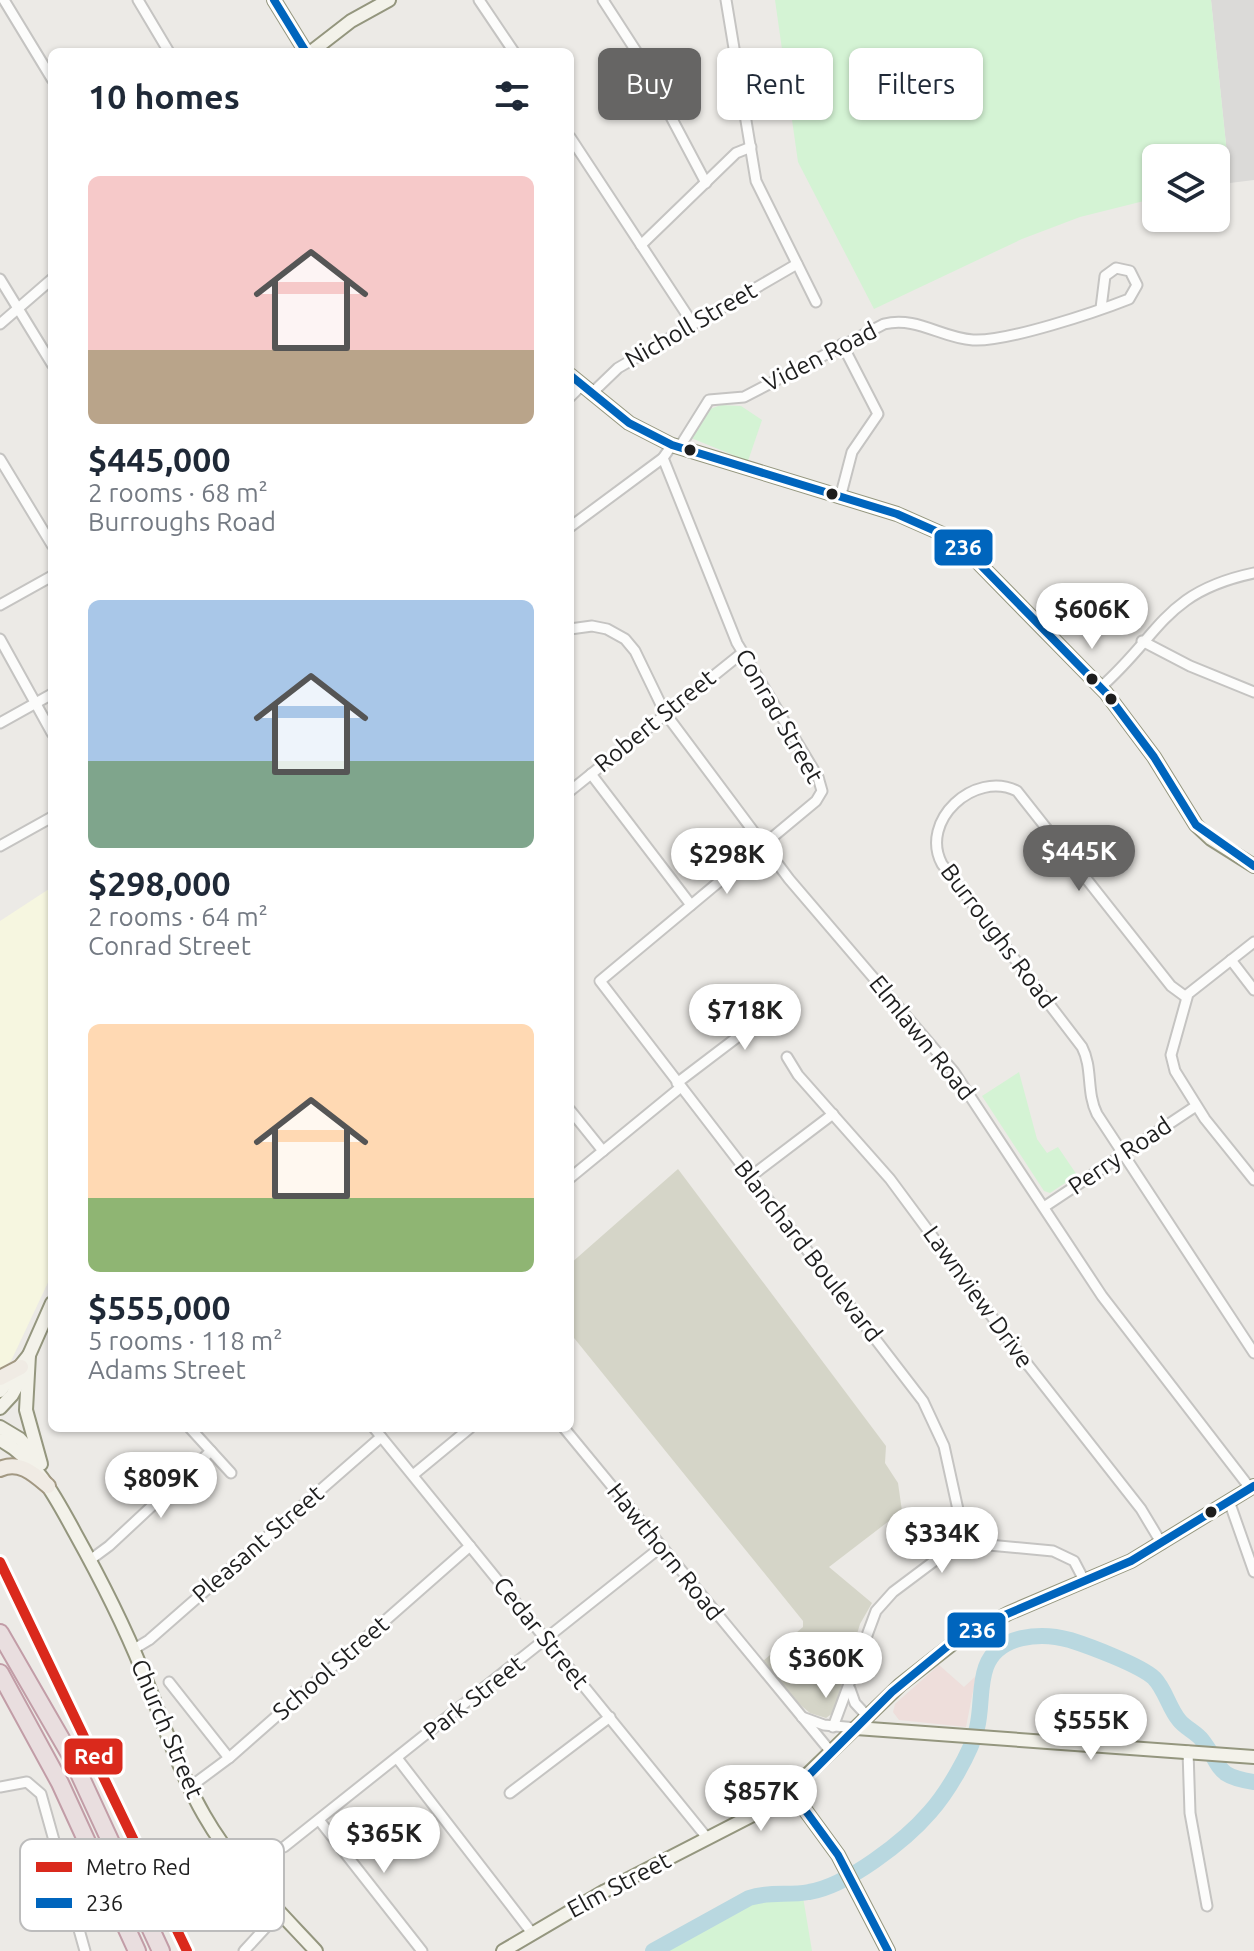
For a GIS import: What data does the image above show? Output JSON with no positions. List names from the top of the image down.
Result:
{
  "streets": {
    "main road": ["Church Street", "Elm Street"],
    "street": [
      "Nicholl Street",
      "Viden Road",
      "Conrad Street",
      "Robert Street",
      "Burroughs Road",
      "Elmlawn Road",
      "Perry Road",
      "Blanchard Boulevard",
      "Lawnview Drive",
      "Pleasant Street",
      "Hawthorn Road",
      "Cedar Street",
      "School Street",
      "Park Street"
    ]
  },
  "crossings": [
    ["Conrad Street", "Robert Street"],
    ["Conrad Street", "Elmlawn Road"],
    ["Conrad Street", "Blanchard Boulevard"],
    ["Robert Street", "Elmlawn Road"],
    ["Burroughs Road", "Perry Road"],
    ["Elmlawn Road", "Perry Road"],
    ["Elmlawn Road", "Elm Street"],
    ["Lawnview Drive", "Elm Street"],
    ["Pleasant Street", "Cedar Street"],
    ["Pleasant Street", "Church Street"],
    ["Hawthorn Road", "Park Street"],
    ["Hawthorn Road", "Elm Street"],
    ["Cedar Street", "School Street"],
    ["Cedar Street", "Park Street"],
    ["Cedar Street", "Elm Street"],
    ["School Street", "Church Street"]
  ],
  "lines": ["transit line 236", "metro line Red"],
  "legend": ["Metro Red", "236"],
  "page": {
    "chip": ["Buy", "Rent", "Filters"],
    "heading": "10 homes",
    "list": [
      {
        "name": "$445,000",
        "note": "2 rooms · 68 m² · Burroughs Road"
      },
      {
        "name": "$298,000",
        "note": "2 rooms · 64 m² · Conrad Street"
      },
      {
        "name": "$555,000",
        "note": "5 rooms · 118 m² · Adams Street"
      }
    ],
    "price": [
      "$606K",
      "$445K",
      "$298K",
      "$718K",
      "$809K",
      "$334K",
      "$360K",
      "$555K",
      "$857K",
      "$365K"
    ]
  }
}
